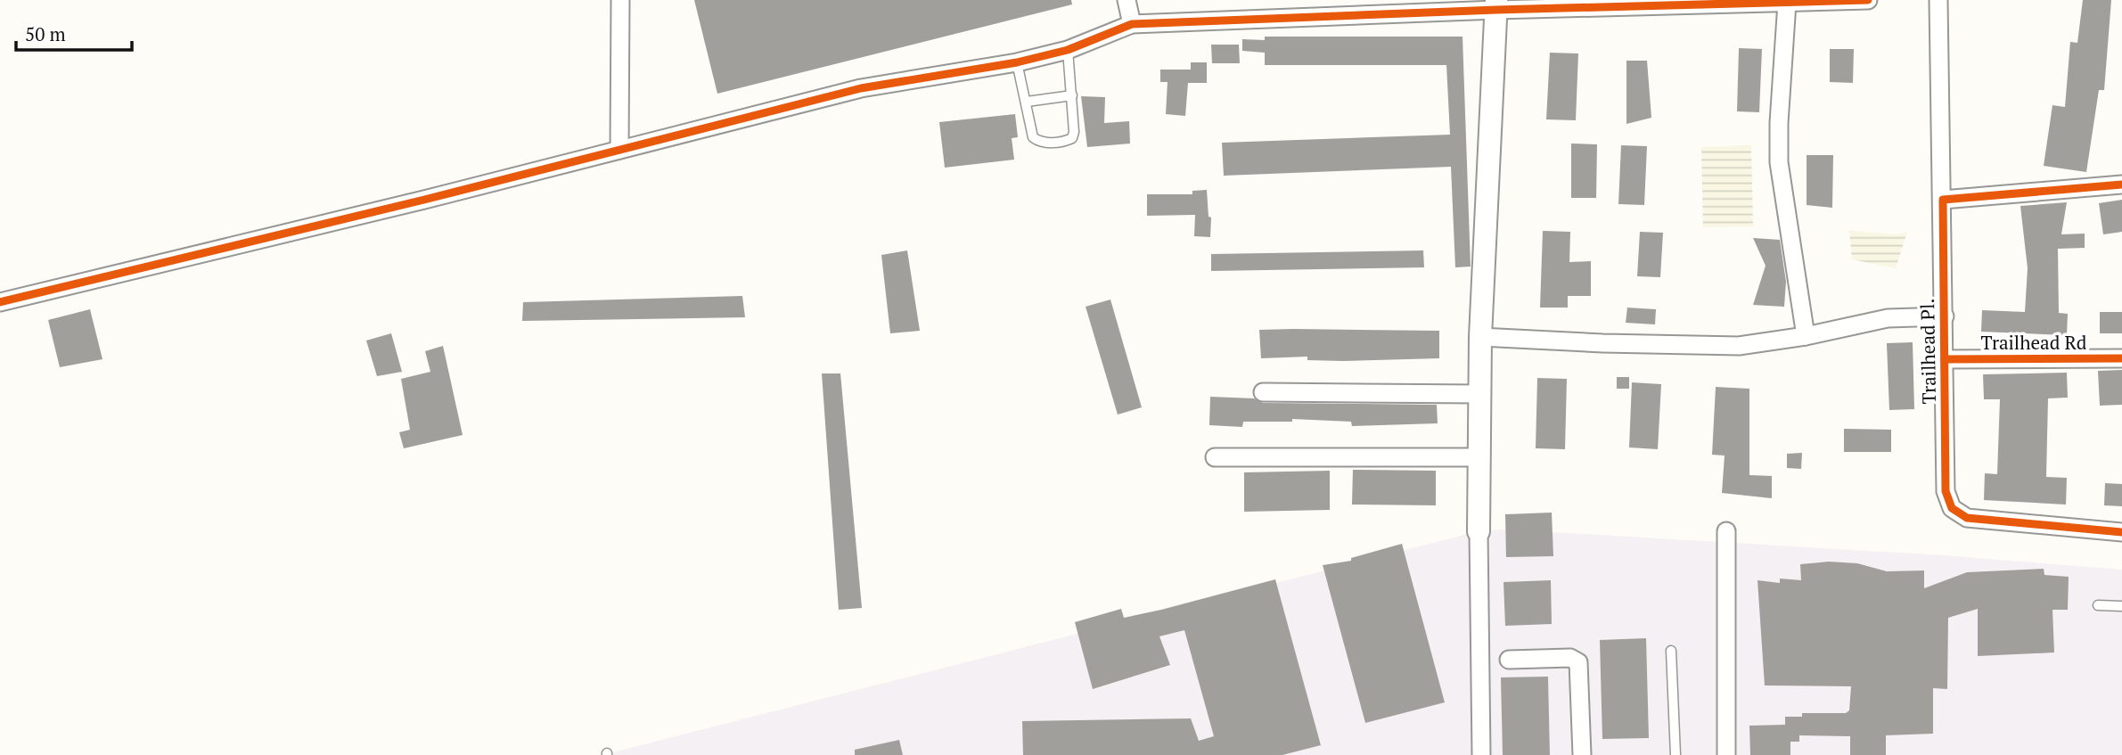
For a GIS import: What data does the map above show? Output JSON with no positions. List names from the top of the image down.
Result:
{
  "streets": {
    "street": ["Trailhead Rd", "Trailhead Pl."]
  },
  "crossings": [
    ["Trailhead Rd", "Trailhead Pl."]
  ],
  "scale_bar": "50 m"
}
